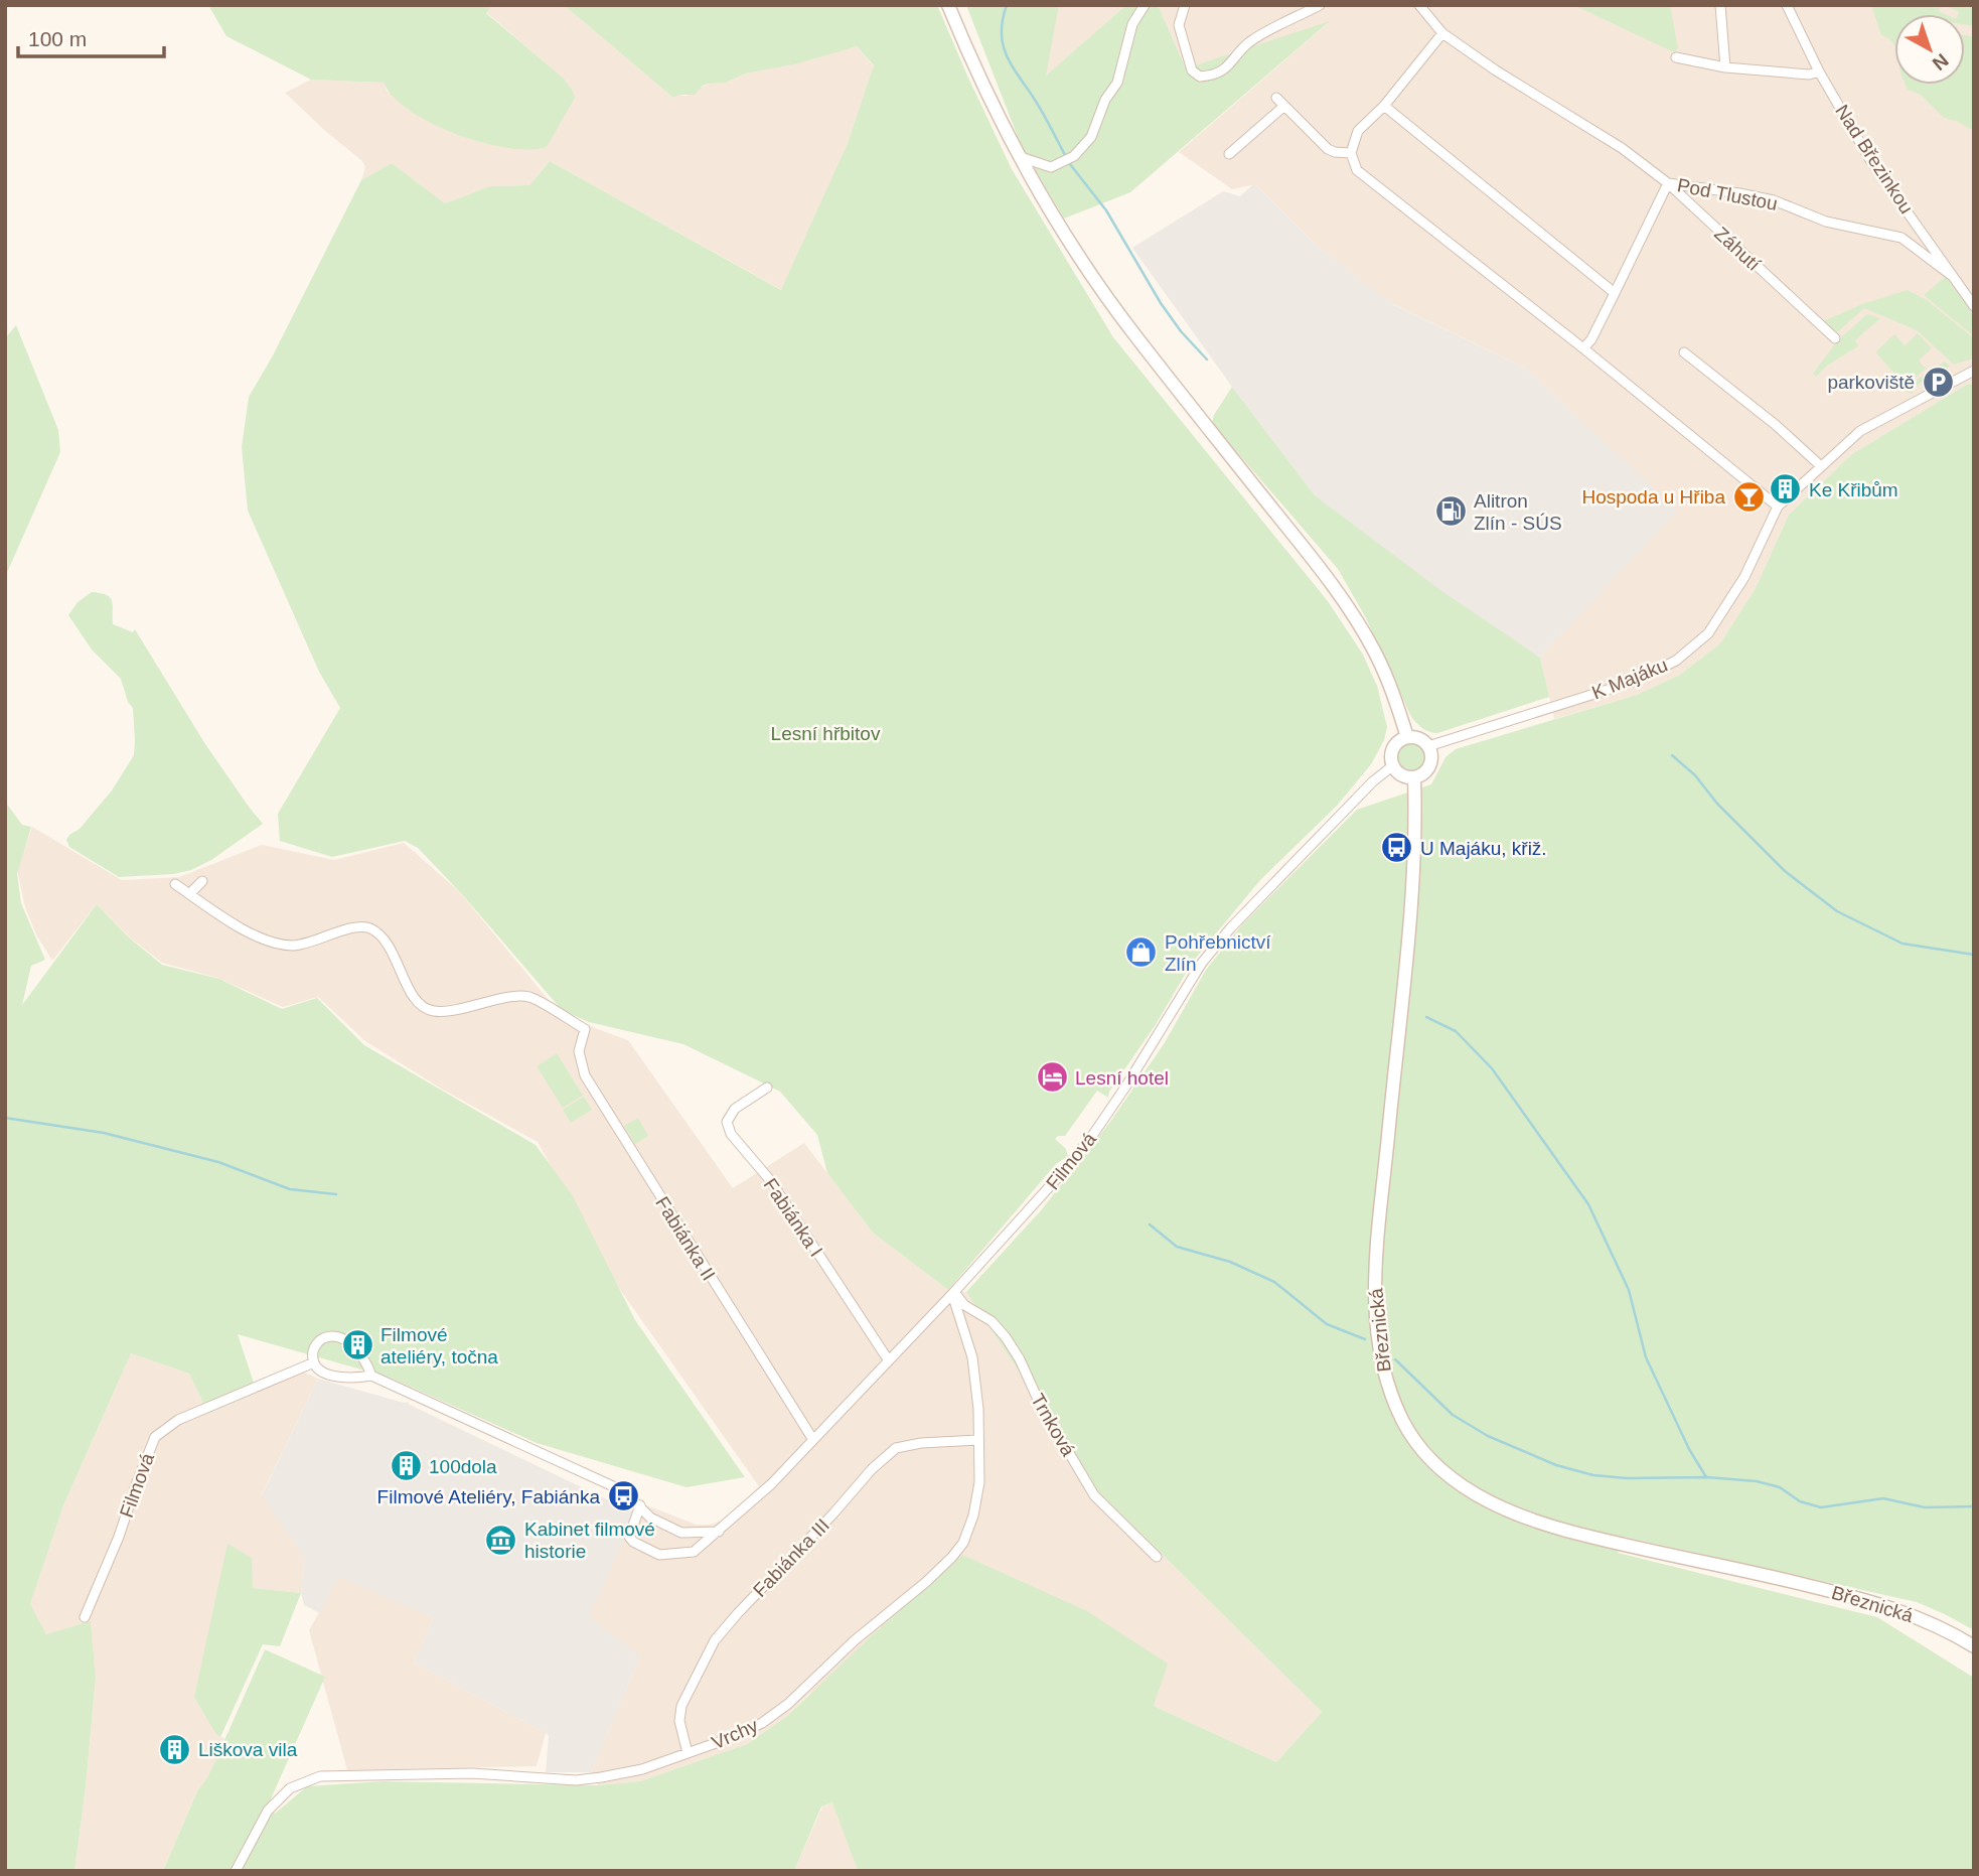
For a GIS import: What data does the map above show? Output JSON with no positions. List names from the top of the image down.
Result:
{
  "streets": {
    "main road": ["Březnická"],
    "street": [
      "Nad Březinkou",
      "Pod Tlustou",
      "Záhutí",
      "K Majáku",
      "Filmová",
      "Fabiánka I",
      "Fabiánka II",
      "Trnková",
      "Fabiánka III",
      "Vrchy"
    ]
  },
  "crossings": [
    ["Nad Březinkou", "Pod Tlustou"],
    ["Pod Tlustou", "Záhutí"],
    ["K Majáku", "Filmová"],
    ["K Majáku", "Březnická"],
    ["Filmová", "Fabiánka I"],
    ["Filmová", "Fabiánka II"],
    ["Filmová", "Březnická"],
    ["Filmová", "Trnková"],
    ["Filmová", "Vrchy"],
    ["Trnková", "Vrchy"],
    ["Fabiánka III", "Vrchy"]
  ],
  "parks": ["Lesní hřbitov"],
  "places": {
    "parking": ["parkoviště"],
    "building": [
      "Ke Křibům",
      "Filmové ateliéry, točna",
      "100dola",
      "Liškova vila"
    ],
    "bar": ["Hospoda u Hřiba"],
    "fuel station": ["Alitron Zlín - SÚS"],
    "bus stop": ["U Majáku, křiž.", "Filmové Ateliéry, Fabiánka"],
    "shop": ["Pohřebnictví Zlín"],
    "hotel": ["Lesní hotel"],
    "museum": ["Kabinet filmové historie"]
  },
  "scale_bar": "100 m",
  "north": "bottom right"
}
